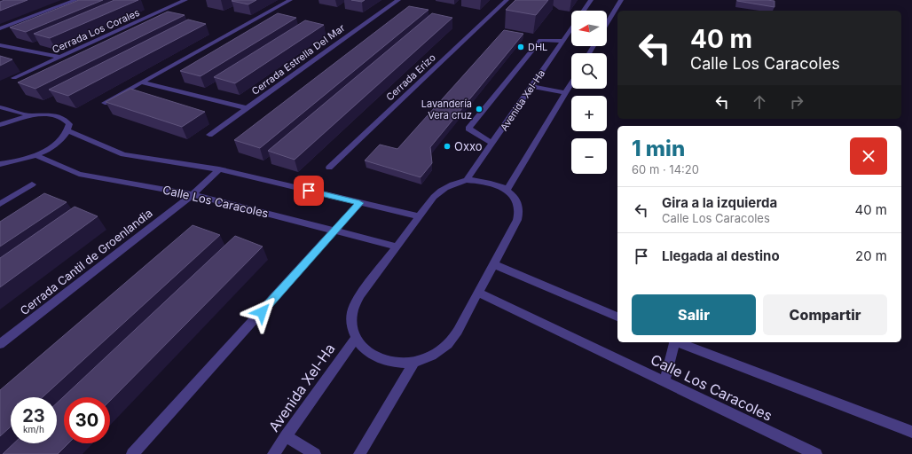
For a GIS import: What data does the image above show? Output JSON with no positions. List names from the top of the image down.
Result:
{
  "streets": {
    "street": [
      "Cerrada Los Corales",
      "Cerrada Estrella Del Mar",
      "Cerrada Erizo",
      "Avenida Xel-Ha",
      "Calle Los Caracoles",
      "Cerrada Cantil de Groenlandia"
    ]
  },
  "crossings": [
    ["Calle Los Caracoles", "Cerrada Cantil de Groenlandia"]
  ],
  "places": ["DHL", "Lavandería Vera cruz", "Oxxo"],
  "north": "left",
  "page": {
    "map_buttons": ["+", "−"],
    "turn": ["40 m", "Calle Los Caracoles"],
    "heading": ["1 min", "60 m · 14:20"],
    "list": [
      {
        "name": "Gira a la izquierda",
        "note": "Calle Los Caracoles",
        "value": "40 m"
      },
      {
        "name": "Llegada al destino",
        "value": "20 m"
      }
    ],
    "buttons": ["Salir", "Compartir"],
    "speed": "23 km/h",
    "limit": "30"
  }
}
